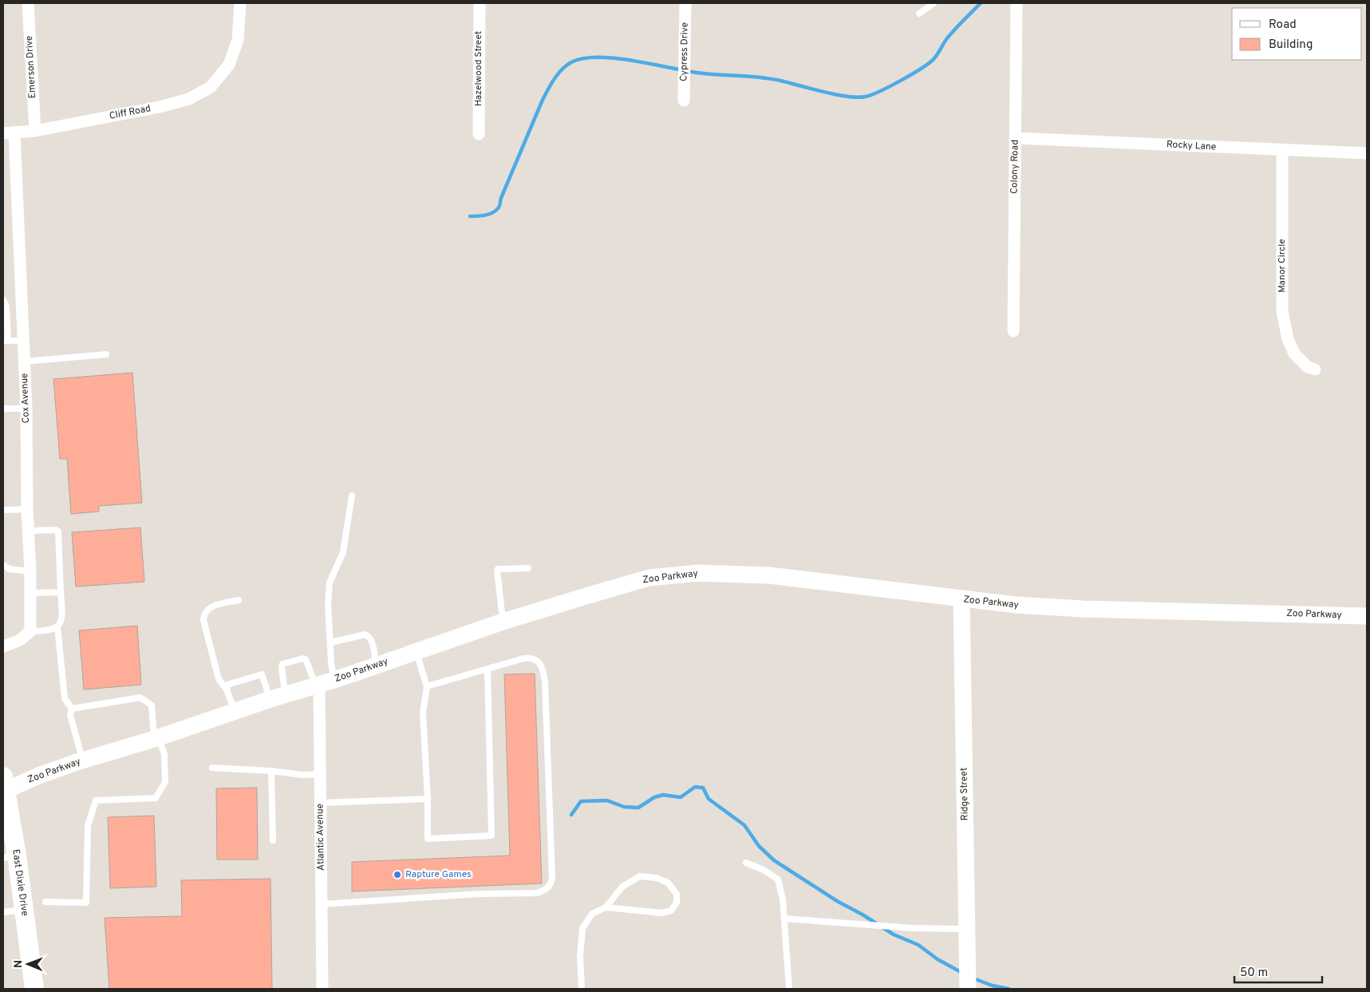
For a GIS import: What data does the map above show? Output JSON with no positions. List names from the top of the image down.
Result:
{
  "streets": {
    "main road": ["Zoo Parkway", "Ridge Street", "East Dixie Drive"],
    "street": [
      "Cypress Drive",
      "Emerson Drive",
      "Hazelwood Street",
      "Cliff Road",
      "Rocky Lane",
      "Colony Road",
      "Manor Circle",
      "Cox Avenue",
      "Atlantic Avenue"
    ]
  },
  "crossings": [
    ["Emerson Drive", "Cliff Road"],
    ["Cliff Road", "Cox Avenue"],
    ["Rocky Lane", "Colony Road"],
    ["Rocky Lane", "Manor Circle"],
    ["Zoo Parkway", "Ridge Street"],
    ["Zoo Parkway", "Atlantic Avenue"],
    ["Zoo Parkway", "East Dixie Drive"]
  ],
  "places": ["Rapture Games"],
  "legend": ["Road", "Building"],
  "scale_bar": "50 m",
  "north": "left"
}
